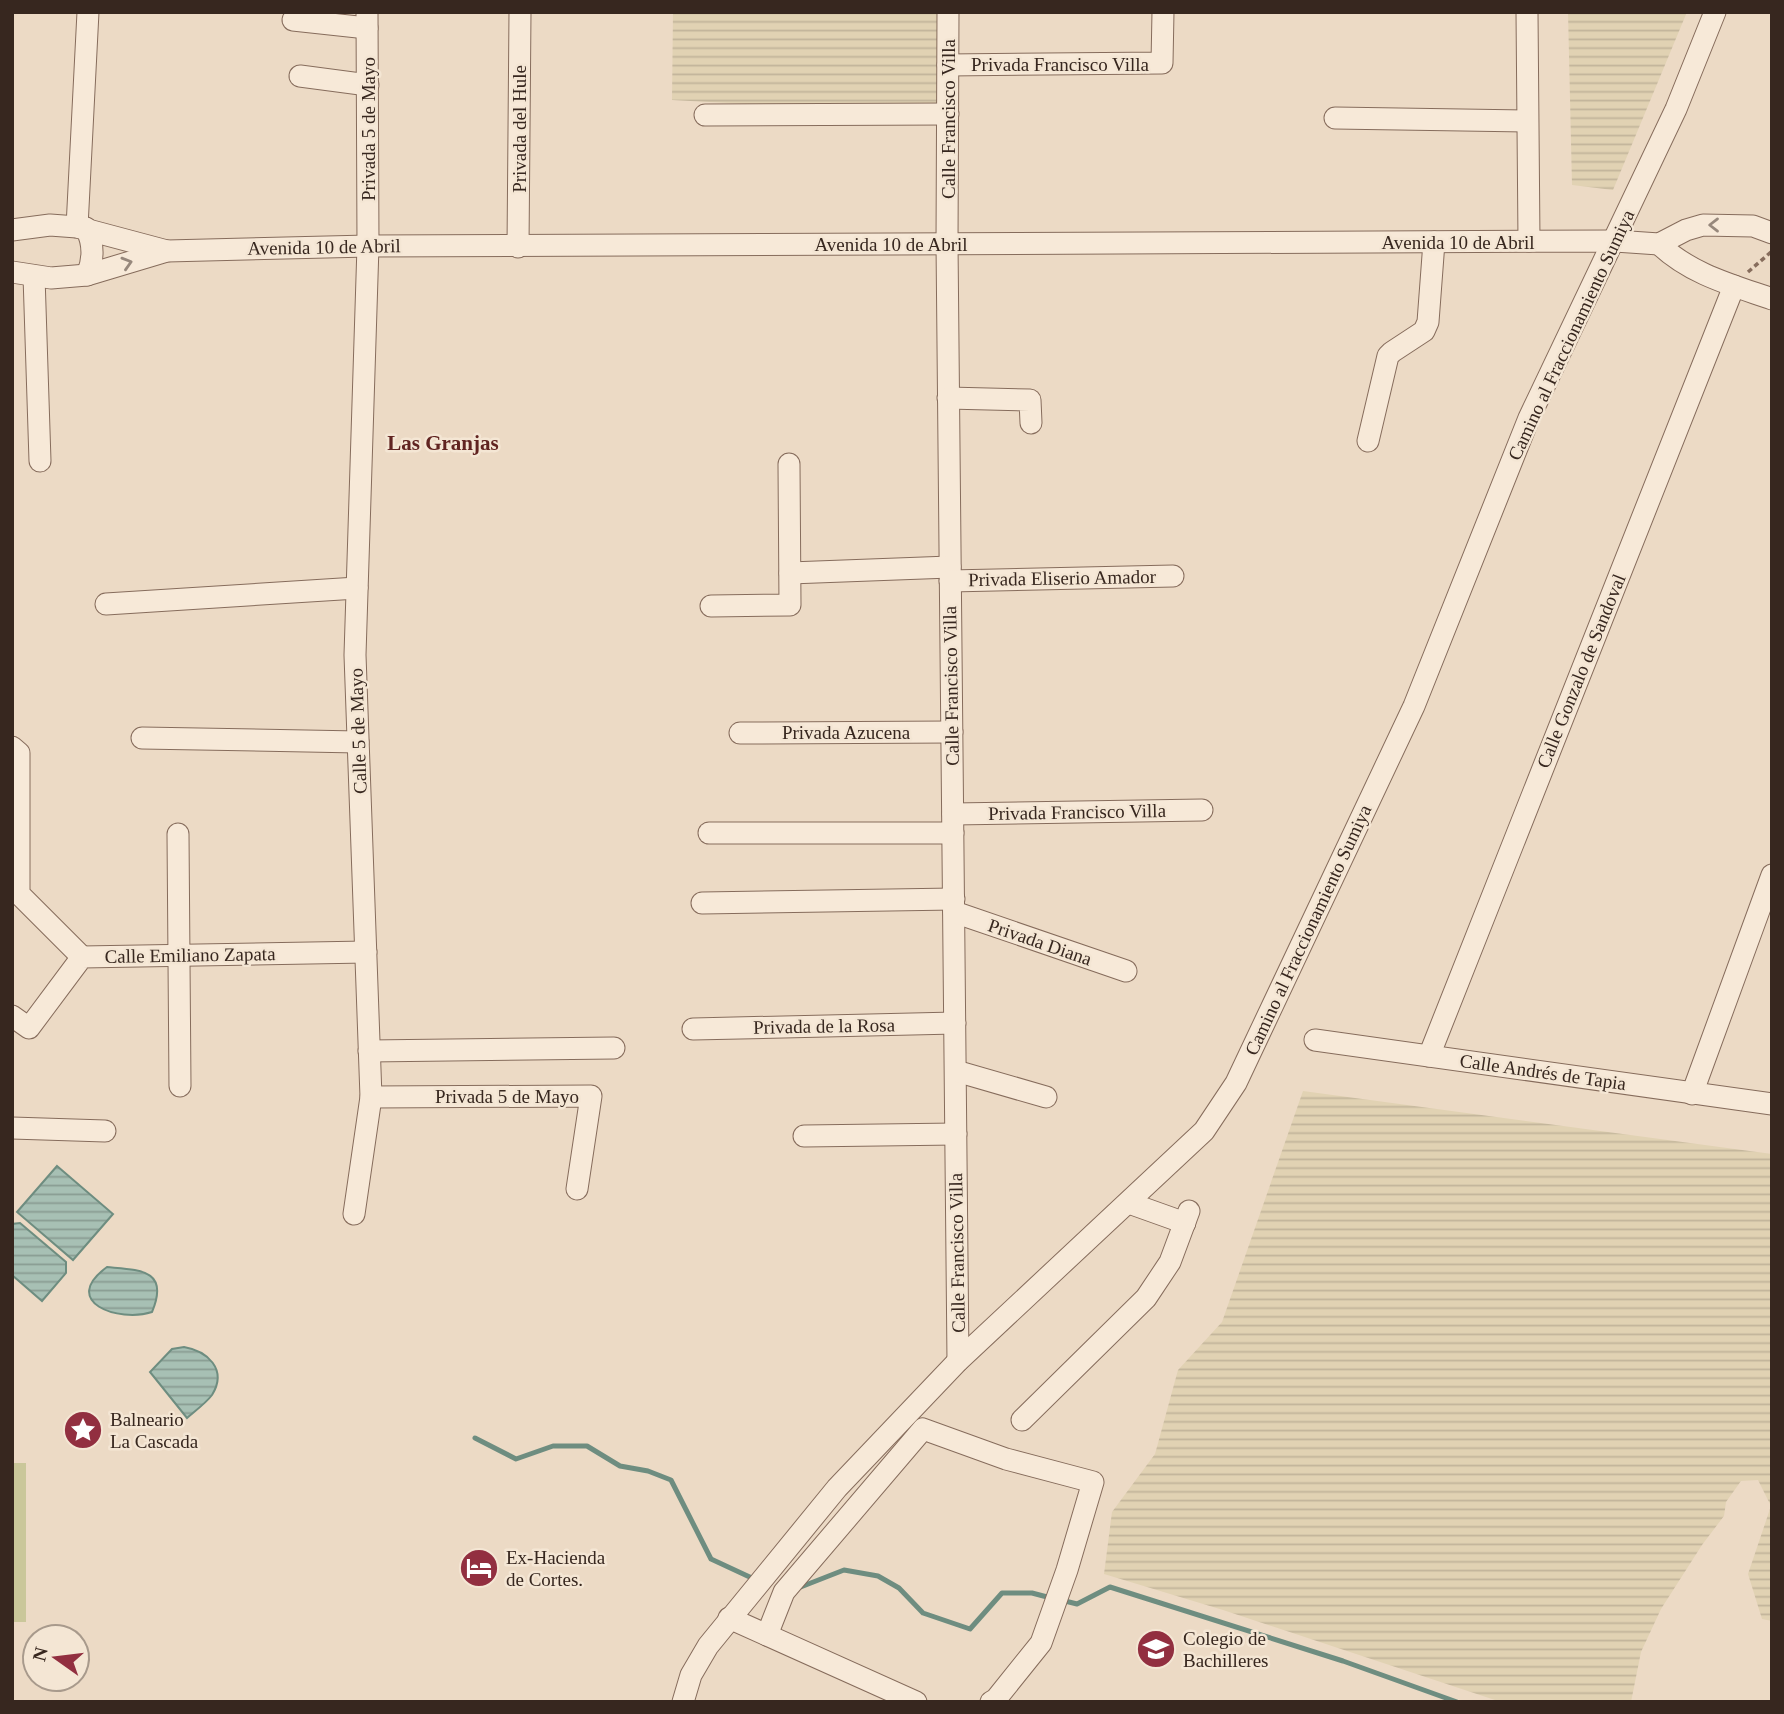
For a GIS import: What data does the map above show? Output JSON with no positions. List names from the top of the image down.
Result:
{
  "streets": {
    "street": [
      "Privada Francisco Villa",
      "Calle Francisco Villa",
      "Privada 5 de Mayo",
      "Privada del Hule",
      "Avenida 10 de Abril",
      "Camino al Fraccionamiento Sumiya",
      "Privada Eliserio Amador",
      "Calle Gonzalo de Sandoval",
      "Calle 5 de Mayo",
      "Privada Azucena",
      "Privada Diana",
      "Calle Emiliano Zapata",
      "Privada de la Rosa",
      "Calle Andrés de Tapia"
    ]
  },
  "crossings": [
    ["Privada Francisco Villa", "Calle Francisco Villa"],
    ["Calle Francisco Villa", "Avenida 10 de Abril"],
    ["Calle Francisco Villa", "Camino al Fraccionamiento Sumiya"],
    ["Calle Francisco Villa", "Privada Eliserio Amador"],
    ["Calle Francisco Villa", "Privada Azucena"],
    ["Calle Francisco Villa", "Privada Diana"],
    ["Calle Francisco Villa", "Privada de la Rosa"],
    ["Privada 5 de Mayo", "Avenida 10 de Abril"],
    ["Privada 5 de Mayo", "Calle 5 de Mayo"],
    ["Privada del Hule", "Avenida 10 de Abril"],
    ["Avenida 10 de Abril", "Camino al Fraccionamiento Sumiya"],
    ["Avenida 10 de Abril", "Calle 5 de Mayo"],
    ["Calle Gonzalo de Sandoval", "Calle Andrés de Tapia"],
    ["Calle 5 de Mayo", "Calle Emiliano Zapata"]
  ],
  "districts": ["Las Granjas"],
  "places": {
    "place": ["Balneario La Cascada"],
    "hotel": ["Ex-Hacienda de Cortes."],
    "school or university": ["Colegio de Bachilleres"]
  },
  "north": "left"
}
